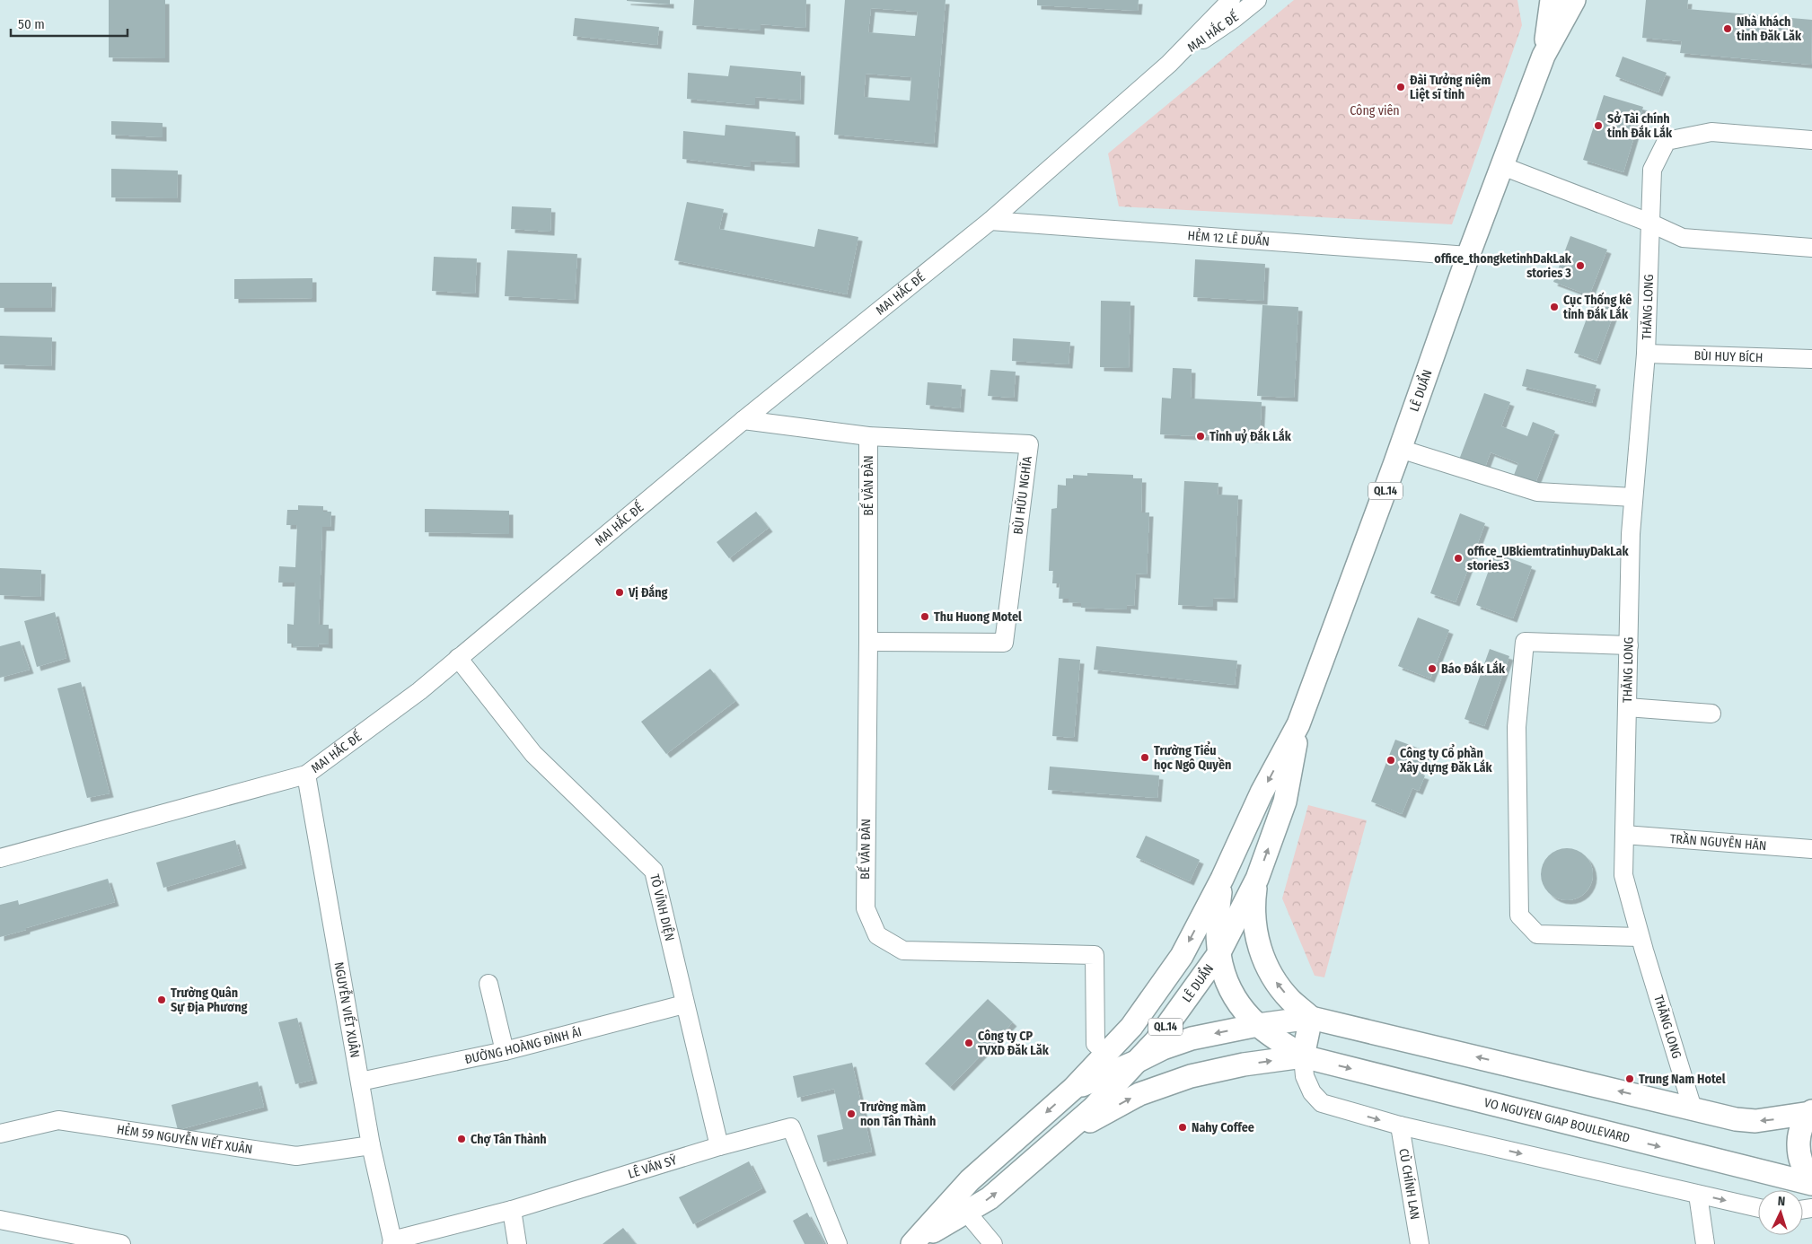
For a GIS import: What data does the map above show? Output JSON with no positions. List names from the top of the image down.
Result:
{
  "streets": {
    "main road": ["LÊ DUẨN", "QL.14", "VO NGUYEN GIAP BOULEVARD"],
    "street": [
      "MAI HẮC ĐẾ",
      "HẺM 12 LÊ DUẨN",
      "THĂNG LONG",
      "BÙI HUY BÍCH",
      "BẾ VĂN ĐÀN",
      "BÙI HỮU NGHĨA",
      "TRẦN NGUYÊN HÃN",
      "TÔ VĨNH DIỆN",
      "NGUYỄN VIẾT XUÂN",
      "ĐƯỜNG HOÀNG ĐÌNH ÁI",
      "HẺM 59 NGUYỄN VIẾT XUÂN",
      "LÊ VĂN SỸ",
      "CÙ CHÍNH LAN"
    ]
  },
  "crossings": [
    ["MAI HẮC ĐẾ", "HẺM 12 LÊ DUẨN"],
    ["MAI HẮC ĐẾ", "BÙI HỮU NGHĨA"],
    ["MAI HẮC ĐẾ", "TÔ VĨNH DIỆN"],
    ["MAI HẮC ĐẾ", "NGUYỄN VIẾT XUÂN"],
    ["HẺM 12 LÊ DUẨN", "LÊ DUẨN"],
    ["THĂNG LONG", "BÙI HUY BÍCH"],
    ["THĂNG LONG", "TRẦN NGUYÊN HÃN"],
    ["LÊ DUẨN", "BẾ VĂN ĐÀN"],
    ["BẾ VĂN ĐÀN", "BÙI HỮU NGHĨA"],
    ["TÔ VĨNH DIỆN", "ĐƯỜNG HOÀNG ĐÌNH ÁI"],
    ["TÔ VĨNH DIỆN", "LÊ VĂN SỸ"],
    ["NGUYỄN VIẾT XUÂN", "ĐƯỜNG HOÀNG ĐÌNH ÁI"],
    ["NGUYỄN VIẾT XUÂN", "HẺM 59 NGUYỄN VIẾT XUÂN"],
    ["NGUYỄN VIẾT XUÂN", "LÊ VĂN SỸ"]
  ],
  "parks": ["Công viên"],
  "places": [
    "Nhà khách tỉnh Đăk Lăk",
    "Đài Tưởng niệm Liệt sĩ tỉnh",
    "Sở Tài chính tỉnh Đắk Lắk",
    "office_thongketinhDakLak stories 3",
    "Cục Thống kê tỉnh Đắk Lắk",
    "Tỉnh uỷ Đắk Lắk",
    "office_UBkiemtratinhuyDakLak stories3",
    "Vị Đắng",
    "Thu Huong Motel",
    "Báo Đắk Lắk",
    "Trường Tiểu học Ngô Quyền",
    "Công ty Cổ phần Xây dựng Đăk Lắk",
    "Trường Quân Sự Địa Phương",
    "Công ty CP TVXD Đăk Lăk",
    "Trung Nam Hotel",
    "Trường mầm non Tân Thành",
    "Nahy Coffee",
    "Chợ Tân Thành"
  ],
  "scale_bar": "50 m",
  "north": "top"
}
